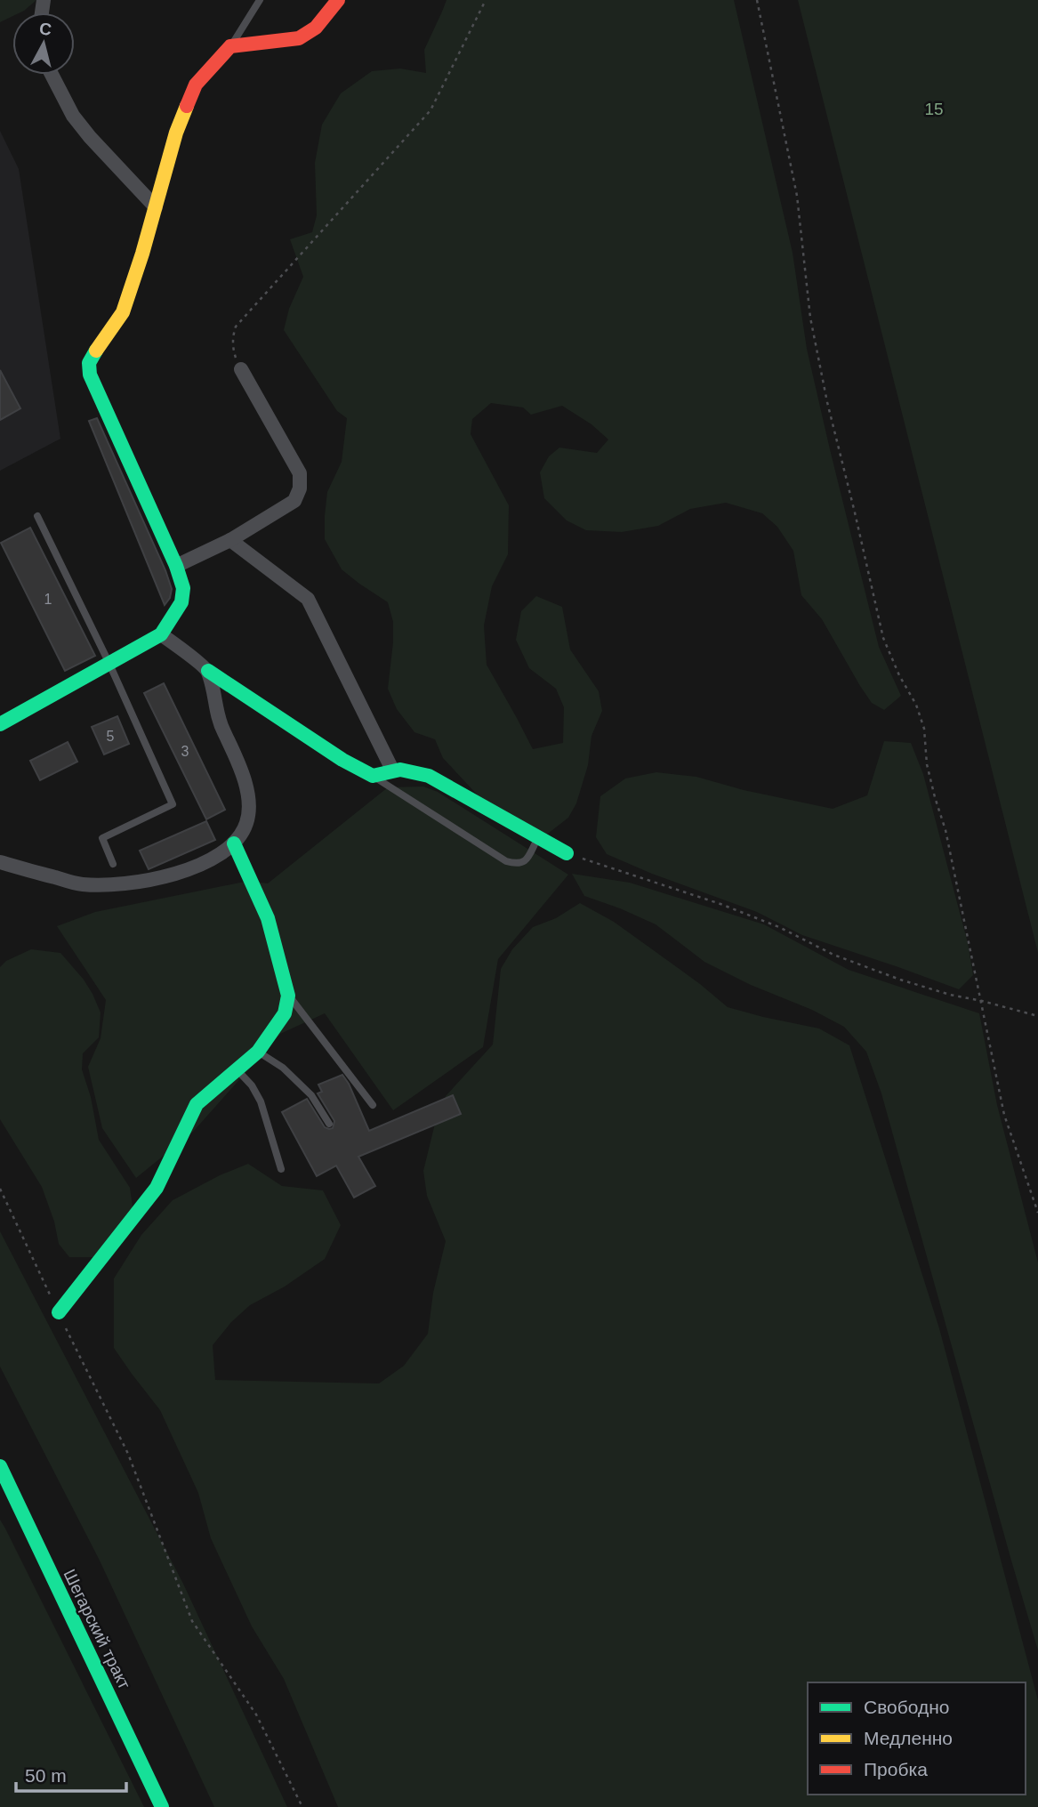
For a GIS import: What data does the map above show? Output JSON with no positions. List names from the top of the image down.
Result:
{
  "streets": {
    "street": ["Шегарский тракт"]
  },
  "parks": ["15"],
  "house_numbers": ["1", "5", "3"],
  "legend": ["Свободно", "Медленно", "Пробка"],
  "scale_bar": "50 m",
  "north": "top"
}
